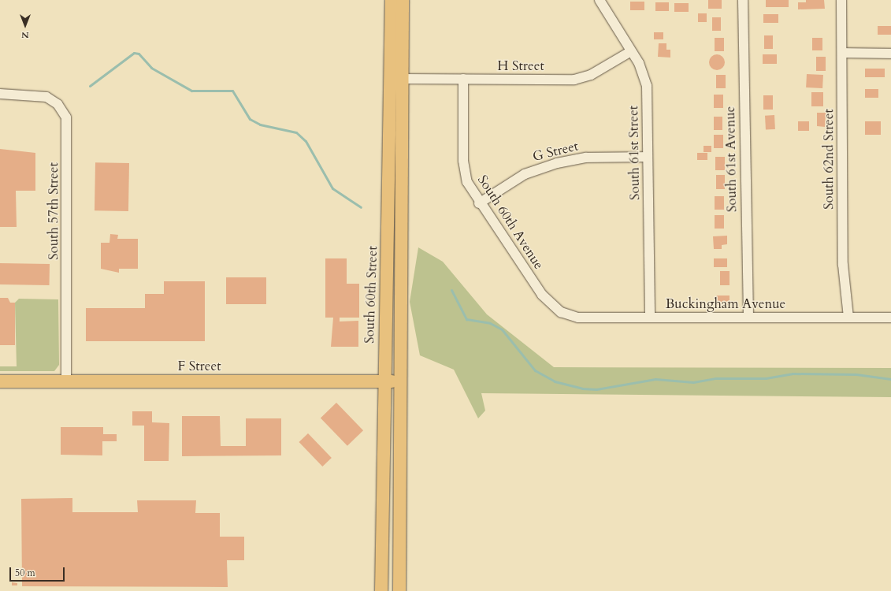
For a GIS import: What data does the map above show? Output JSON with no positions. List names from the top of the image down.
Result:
{
  "streets": {
    "main road": ["South 60th Street", "F Street"],
    "street": [
      "H Street",
      "G Street",
      "South 61st Street",
      "South 61st Avenue",
      "South 62nd Street",
      "South 57th Street",
      "South 60th Avenue",
      "Buckingham Avenue"
    ]
  },
  "crossings": [
    ["H Street", "South 61st Street"],
    ["H Street", "South 60th Avenue"],
    ["G Street", "South 61st Street"],
    ["G Street", "South 60th Avenue"],
    ["South 61st Street", "Buckingham Avenue"],
    ["South 61st Avenue", "Buckingham Avenue"],
    ["South 62nd Street", "Buckingham Avenue"],
    ["South 57th Street", "F Street"],
    ["South 60th Avenue", "Buckingham Avenue"],
    ["South 60th Street", "F Street"]
  ],
  "scale_bar": "50 m",
  "north": "bottom"
}
